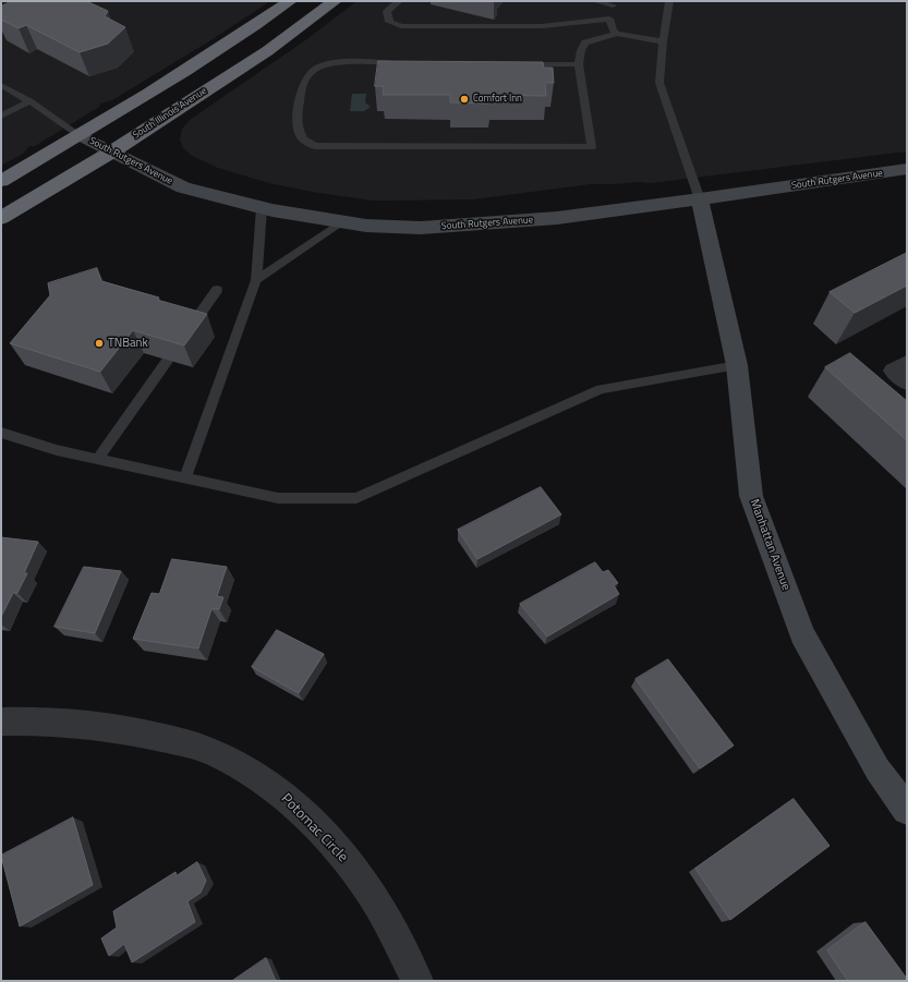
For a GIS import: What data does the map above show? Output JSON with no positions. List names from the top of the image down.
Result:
{
  "streets": {
    "highway": ["South Illinois Avenue"],
    "street": ["South Rutgers Avenue", "Manhattan Avenue", "Potomac Circle"]
  },
  "crossings": [
    ["South Illinois Avenue", "South Rutgers Avenue"],
    ["South Rutgers Avenue", "Manhattan Avenue"]
  ],
  "places": ["Comfort Inn", "TNBank"]
}
